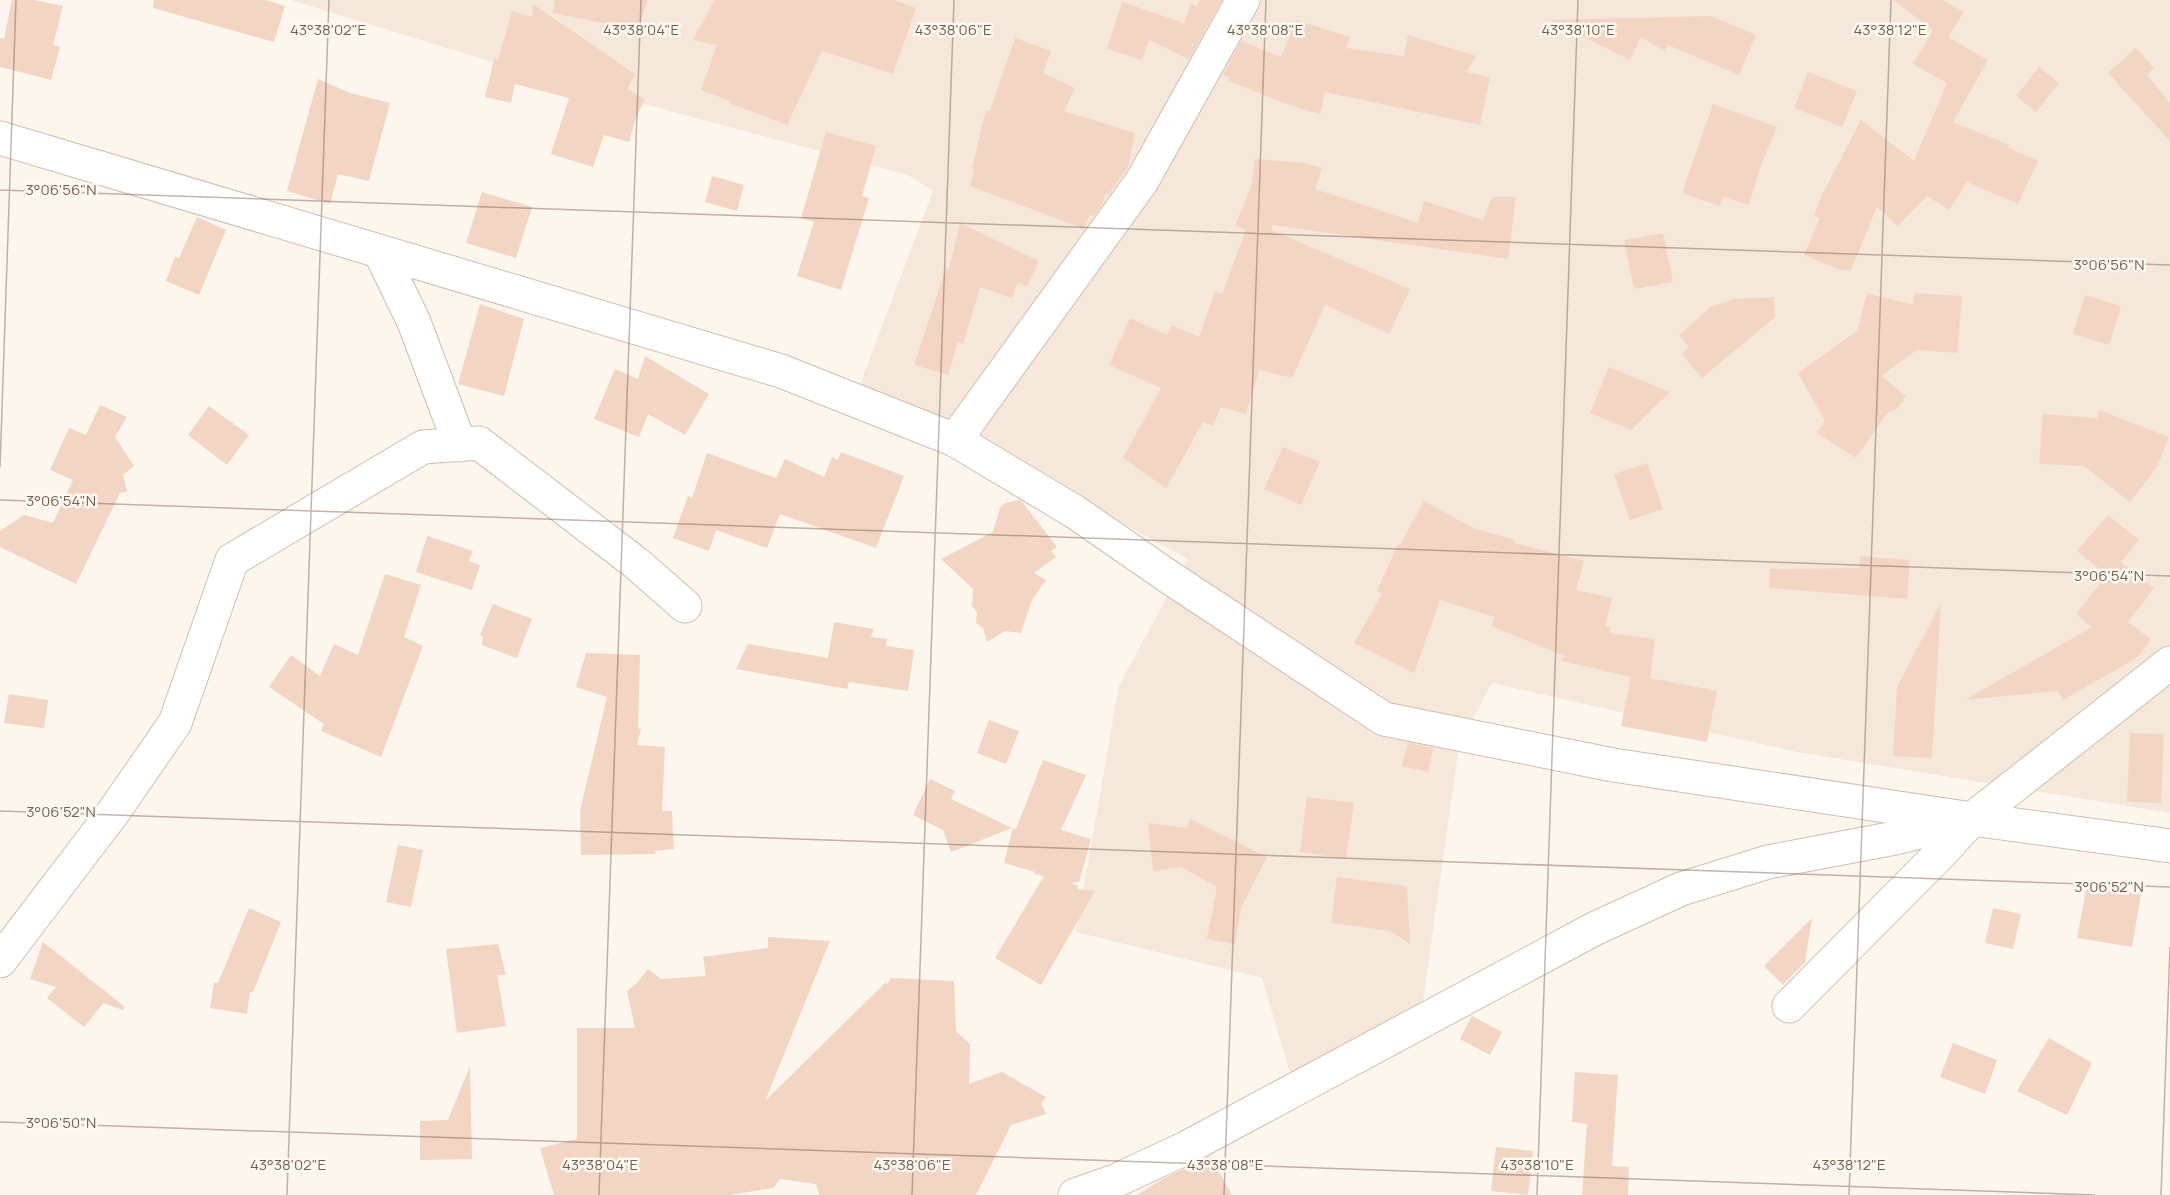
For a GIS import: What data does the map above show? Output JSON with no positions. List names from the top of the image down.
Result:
{
  "coordinates": [
    "43°38'02\"E",
    "43°38'04\"E",
    "43°38'06\"E",
    "43°38'08\"E",
    "43°38'10\"E",
    "43°38'12\"E",
    "3°06'56\"N",
    "3°06'54\"N",
    "3°06'52\"N",
    "3°06'50\"N"
  ]
}
